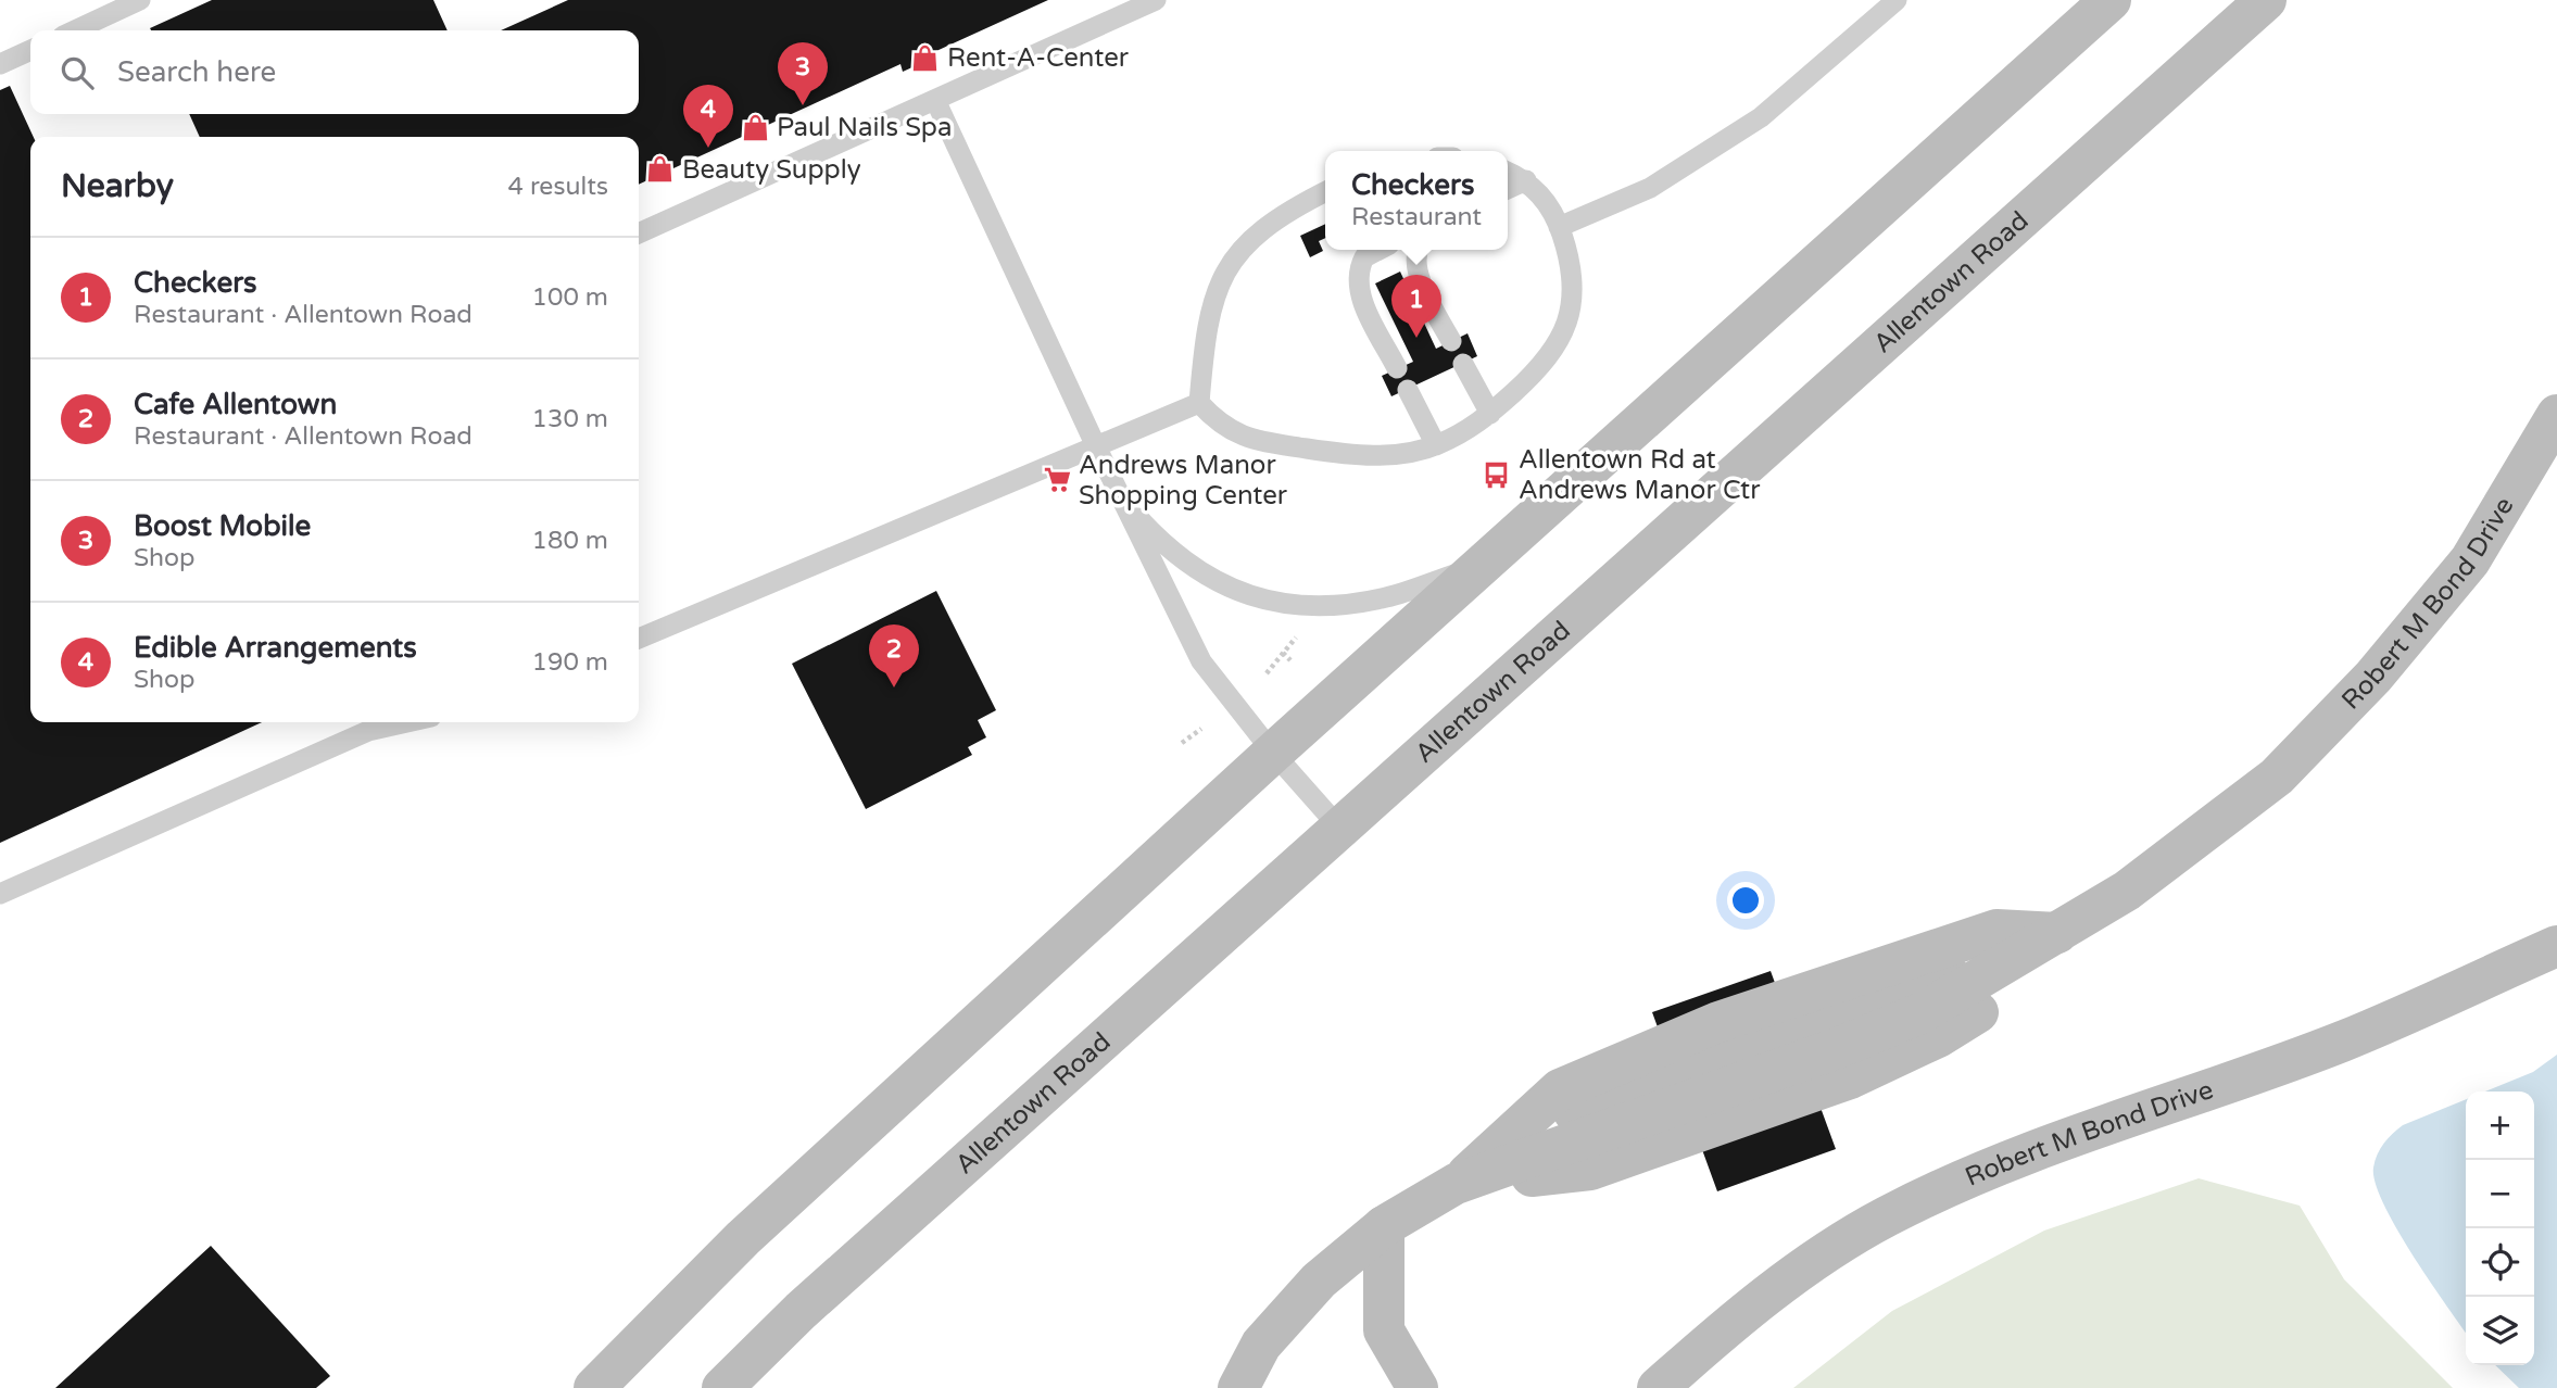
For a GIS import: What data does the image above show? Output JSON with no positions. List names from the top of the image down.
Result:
{
  "streets": {
    "main road": ["Allentown Road", "Robert M Bond Drive"]
  },
  "places": {
    "shop": ["Rent-A-Center", "Paul Nails Spa", "Beauty Supply"],
    "bus stop": ["Allentown Rd at Andrews Manor Ctr"],
    "supermarket": ["Andrews Manor Shopping Center"]
  },
  "page": {
    "search": "Search here",
    "pins": [
      "3",
      "4",
      "1",
      "2"
    ],
    "heading": ["Nearby", "4 results"],
    "popup": ["Checkers", "Restaurant"],
    "list": [
      {
        "mark": "1",
        "name": "Checkers",
        "note": "Restaurant · Allentown Road",
        "value": "100 m"
      },
      {
        "mark": "2",
        "name": "Cafe Allentown",
        "note": "Restaurant · Allentown Road",
        "value": "130 m"
      },
      {
        "mark": "3",
        "name": "Boost Mobile",
        "note": "Shop",
        "value": "180 m"
      },
      {
        "mark": "4",
        "name": "Edible Arrangements",
        "note": "Shop",
        "value": "190 m"
      }
    ],
    "map_buttons": ["+", "−"]
  }
}
